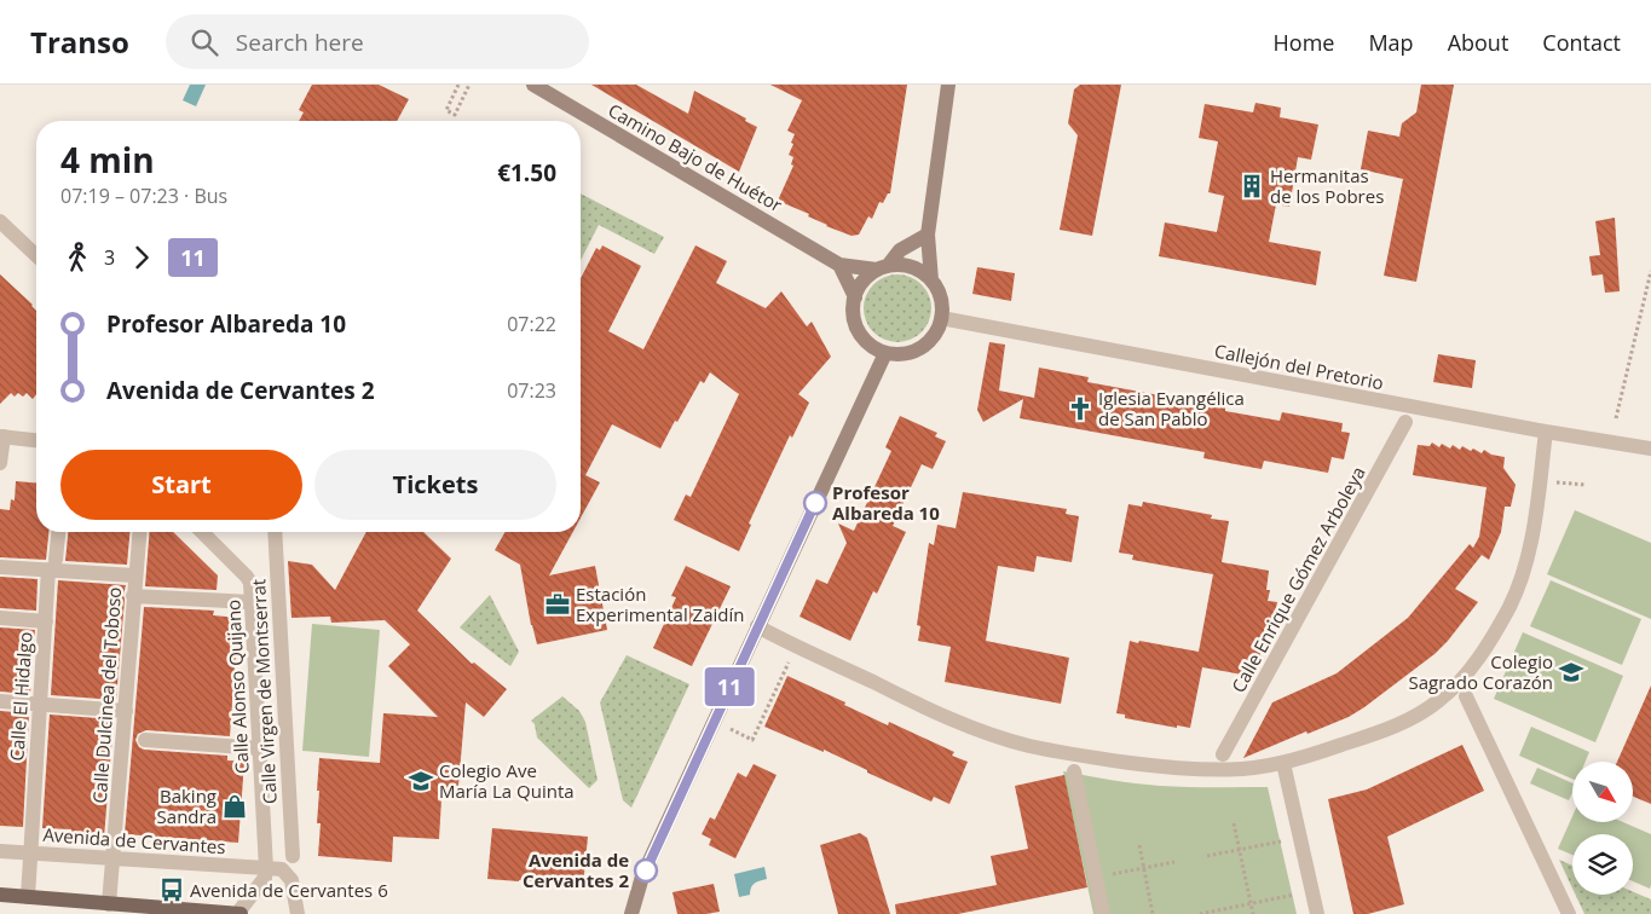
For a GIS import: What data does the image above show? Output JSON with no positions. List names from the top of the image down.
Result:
{
  "streets": {
    "main road": ["Camino Bajo de Huétor"],
    "street": [
      "Callejón del Pretorio",
      "Calle Enrique Gómez Arboleya",
      "Calle Alonso Quijano",
      "Calle Virgen de Montserrat",
      "Calle Dulcinea del Toboso",
      "Calle El Hidalgo",
      "Avenida de Cervantes"
    ]
  },
  "crossings": [
    ["Camino Bajo de Huétor", "Callejón del Pretorio"],
    ["Calle Alonso Quijano", "Avenida de Cervantes"],
    ["Calle Dulcinea del Toboso", "Avenida de Cervantes"],
    ["Calle El Hidalgo", "Avenida de Cervantes"]
  ],
  "places": {
    "building": ["Hermanitas de los Pobres"],
    "church": ["Iglesia Evangélica de San Pablo"],
    "other": ["Profesor Albareda 10", "Avenida de Cervantes 2"],
    "office": ["Estación Experimental Zaidín"],
    "school or university": ["Colegio Sagrado Corazón", "Colegio Ave María La Quinta"],
    "shop": ["Baking Sandra"],
    "bus stop": ["Avenida de Cervantes 6"]
  },
  "lines": ["bus line 11"],
  "north": "bottom right",
  "page": {
    "header": "Transo",
    "search": "Search here",
    "nav": [
      "Home",
      "Map",
      "About",
      "Contact"
    ],
    "on_map": "11",
    "heading": ["4 min", "07:19 – 07:23 · Bus", "€1.50"],
    "legs": ["3", "11"],
    "list": [
      {
        "name": "Profesor Albareda 10",
        "value": "07:22"
      },
      {
        "name": "Avenida de Cervantes 2",
        "value": "07:23"
      }
    ],
    "buttons": ["Start", "Tickets"]
  }
}
